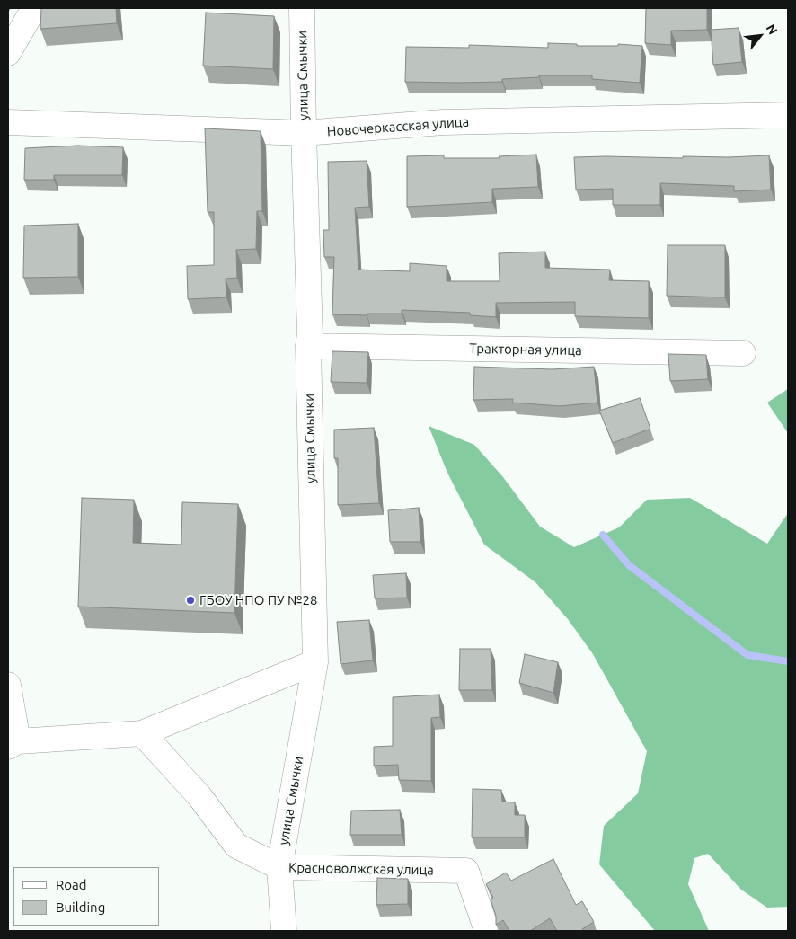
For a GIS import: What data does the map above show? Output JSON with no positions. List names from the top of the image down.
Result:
{
  "streets": {
    "street": [
      "улица Смычки",
      "Новочеркасская улица",
      "Тракторная улица",
      "Красноволжская улица"
    ]
  },
  "crossings": [
    ["улица Смычки", "Новочеркасская улица"],
    ["улица Смычки", "Тракторная улица"],
    ["улица Смычки", "Красноволжская улица"]
  ],
  "places": ["ГБОУ НПО ПУ №28"],
  "legend": ["Road", "Building"],
  "north": "top right"
}
